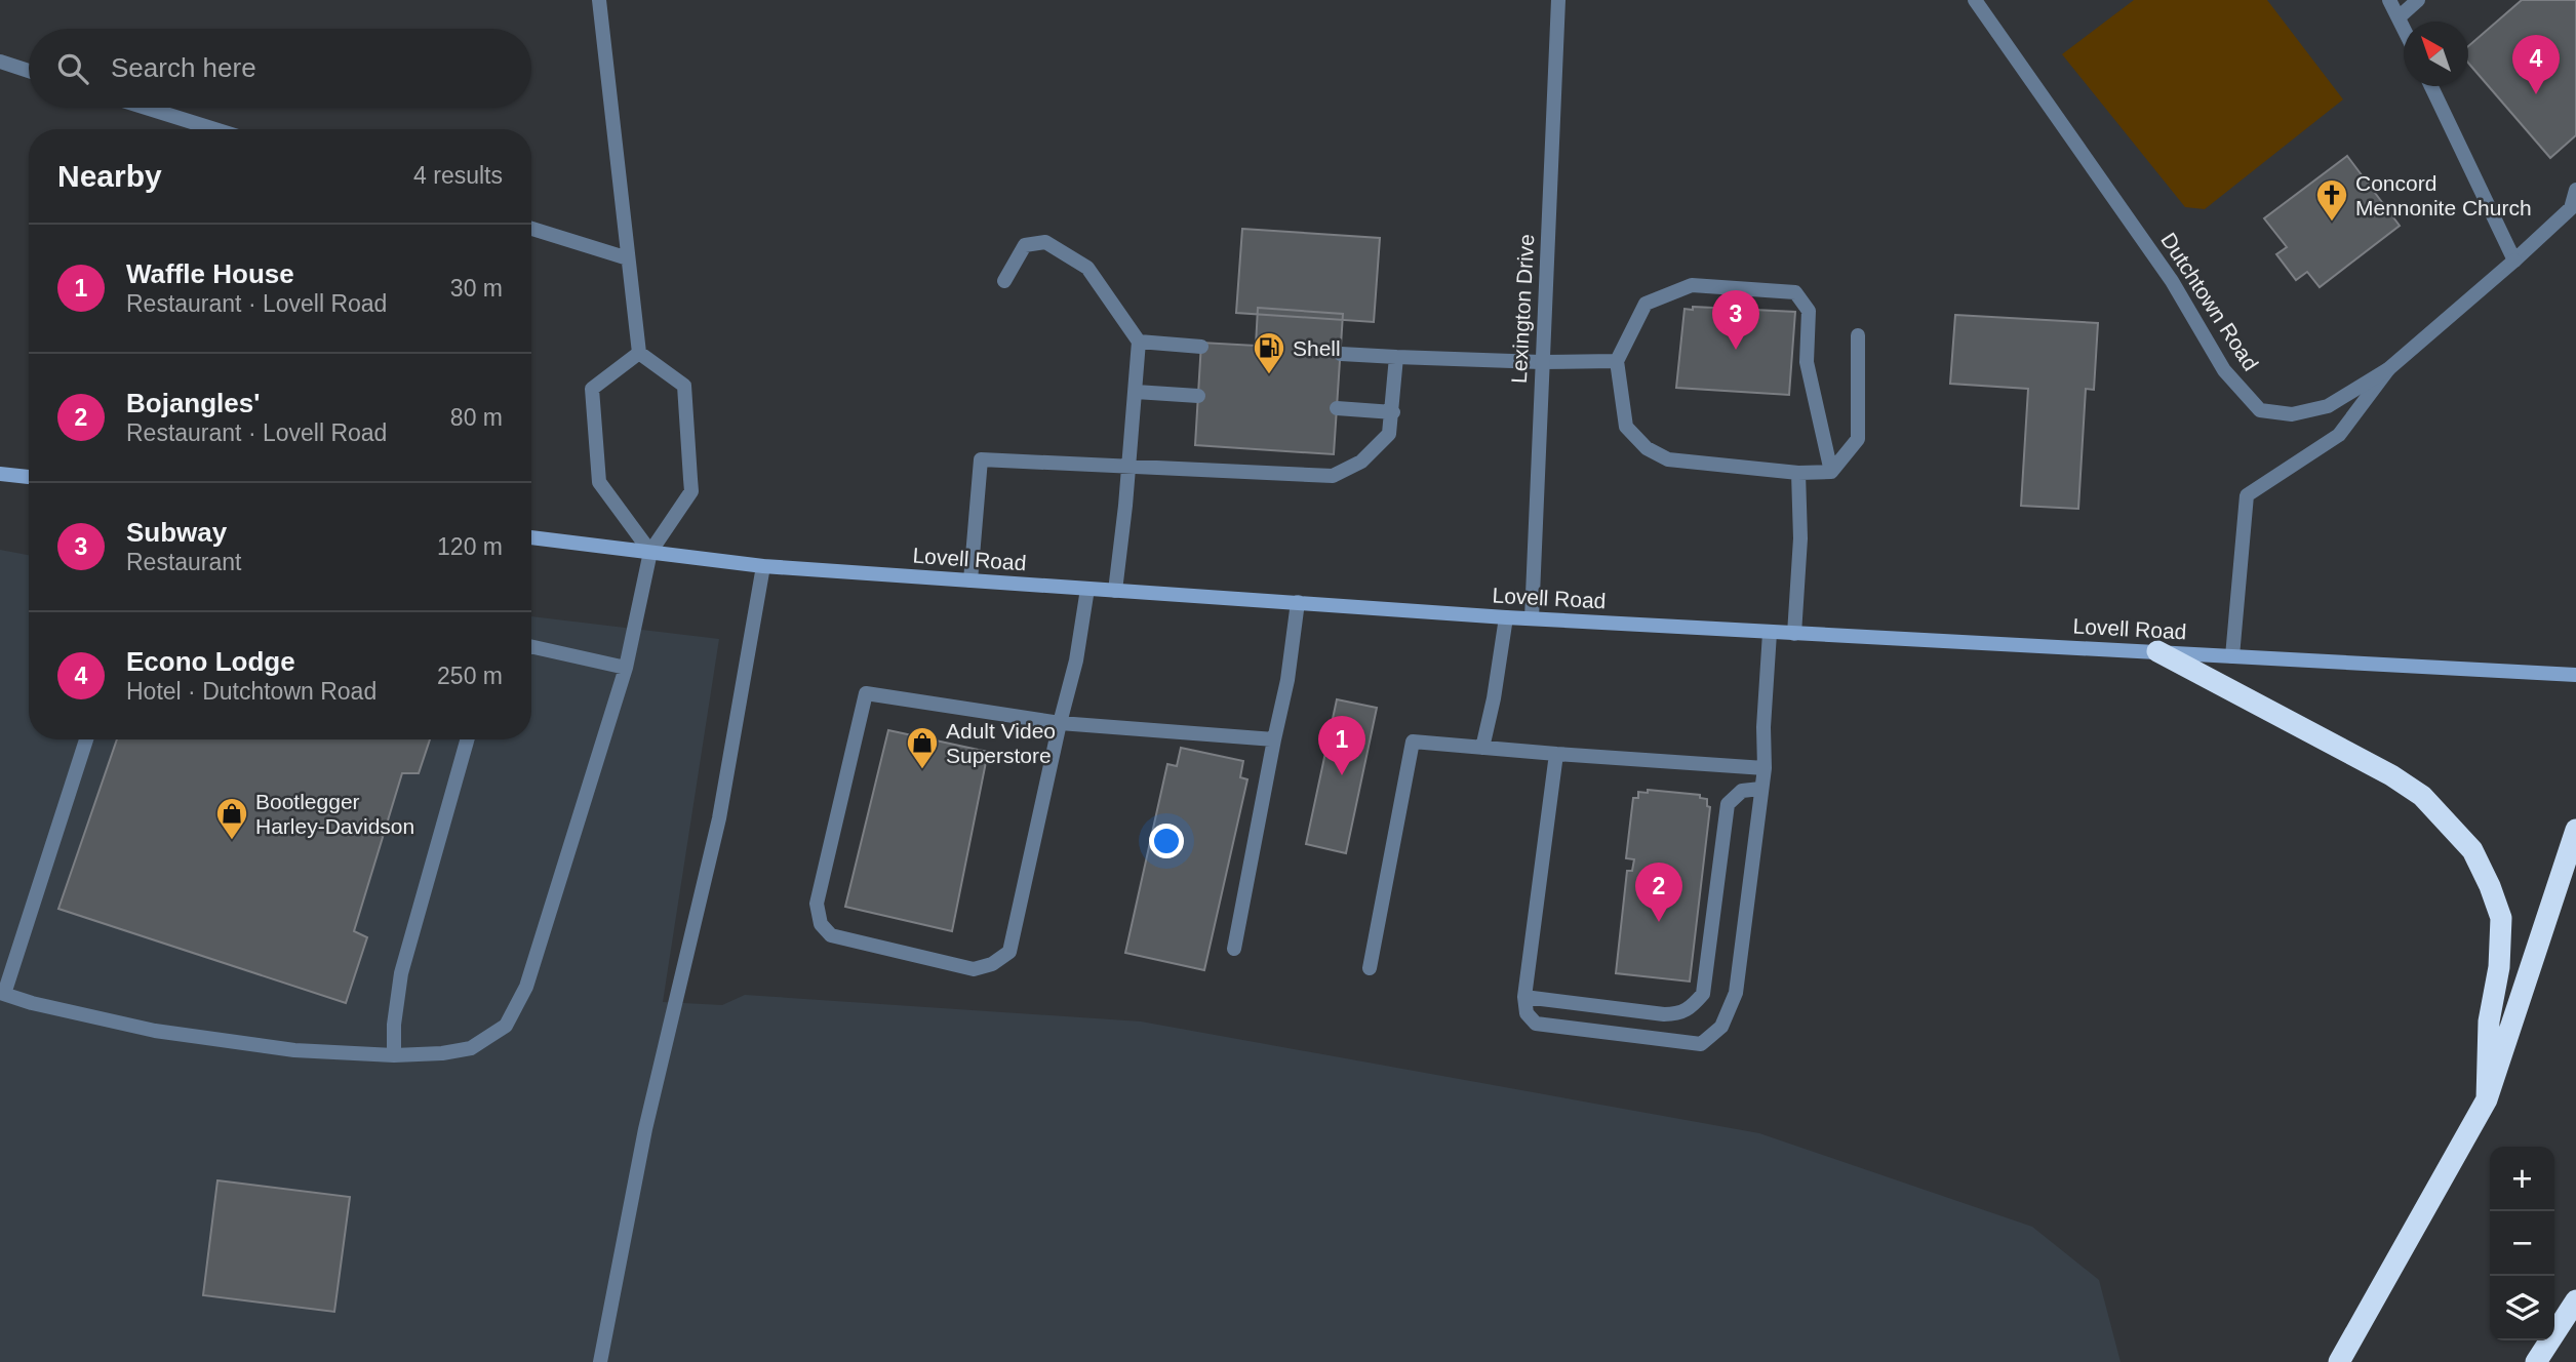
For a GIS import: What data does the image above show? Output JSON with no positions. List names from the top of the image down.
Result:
{
  "streets": {
    "main road": ["Lovell Road"],
    "street": ["Dutchtown Road", "Lexington Drive"]
  },
  "crossings": [
    ["Lexington Drive", "Lovell Road"]
  ],
  "places": {
    "church": ["Concord Mennonite Church"],
    "fuel station": ["Shell"],
    "shop": ["Adult Video Superstore", "Bootlegger Harley-Davidson"]
  },
  "north": "top left",
  "page": {
    "search": "Search here",
    "pins": [
      "4",
      "3",
      "1",
      "2"
    ],
    "heading": ["Nearby", "4 results"],
    "list": [
      {
        "mark": "1",
        "name": "Waffle House",
        "note": "Restaurant · Lovell Road",
        "value": "30 m"
      },
      {
        "mark": "2",
        "name": "Bojangles'",
        "note": "Restaurant · Lovell Road",
        "value": "80 m"
      },
      {
        "mark": "3",
        "name": "Subway",
        "note": "Restaurant",
        "value": "120 m"
      },
      {
        "mark": "4",
        "name": "Econo Lodge",
        "note": "Hotel · Dutchtown Road",
        "value": "250 m"
      }
    ],
    "map_buttons": ["+", "−"]
  }
}
